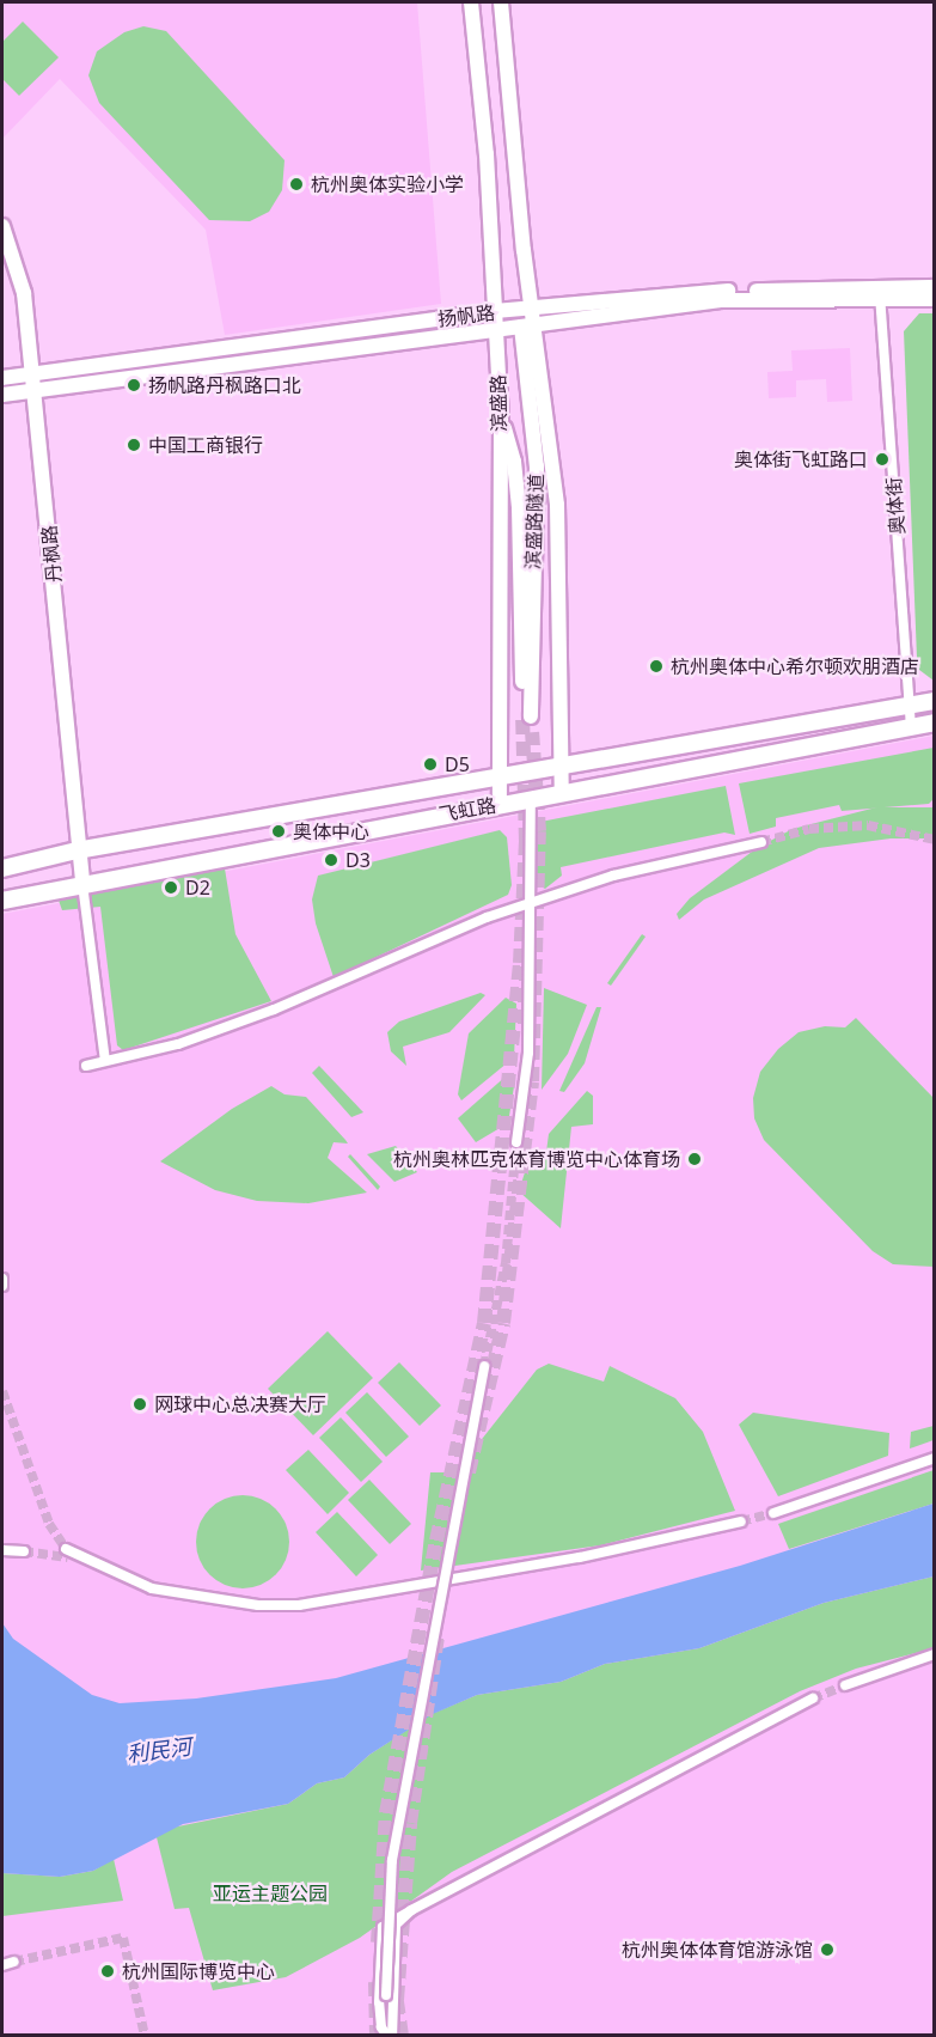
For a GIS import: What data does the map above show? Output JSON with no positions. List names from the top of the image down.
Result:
{
  "streets": {
    "main road": [
      "扬帆路",
      "滨盛路",
      "滨盛路隧道",
      "丹枫路",
      "飞虹路"
    ],
    "street": ["奥体街"]
  },
  "crossings": [
    ["扬帆路", "滨盛路"],
    ["扬帆路", "奥体街"],
    ["扬帆路", "丹枫路"],
    ["滨盛路", "滨盛路隧道"],
    ["滨盛路", "飞虹路"],
    ["奥体街", "飞虹路"],
    ["丹枫路", "飞虹路"]
  ],
  "water": ["利民河"],
  "parks": ["亚运主题公园"],
  "places": [
    "杭州奥体实验小学",
    "扬帆路丹枫路口北",
    "中国工商银行",
    "奥体街飞虹路口",
    "杭州奥体中心希尔顿欢朋酒店",
    "D5",
    "奥体中心",
    "D3",
    "D2",
    "杭州奥林匹克体育博览中心体育场",
    "网球中心总决赛大厅",
    "杭州奥体体育馆游泳馆",
    "杭州国际博览中心"
  ]
}
